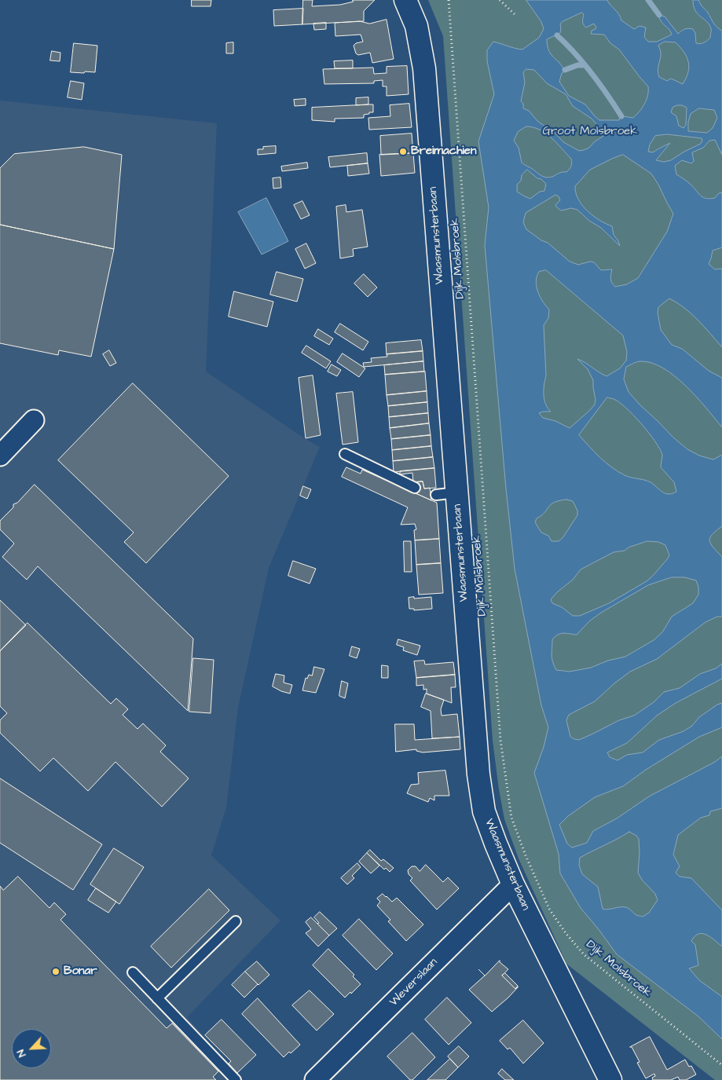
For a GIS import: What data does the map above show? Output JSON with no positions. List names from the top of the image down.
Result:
{
  "streets": {
    "street": ["Waasmunsterbaan", "Weverslaan"],
    "path": ["Dijk Molsbroek"]
  },
  "crossings": [
    ["Waasmunsterbaan", "Weverslaan"]
  ],
  "parks": ["Groot Molsbroek"],
  "places": ["Breimachien", "Bonar"],
  "north": "bottom left"
}
